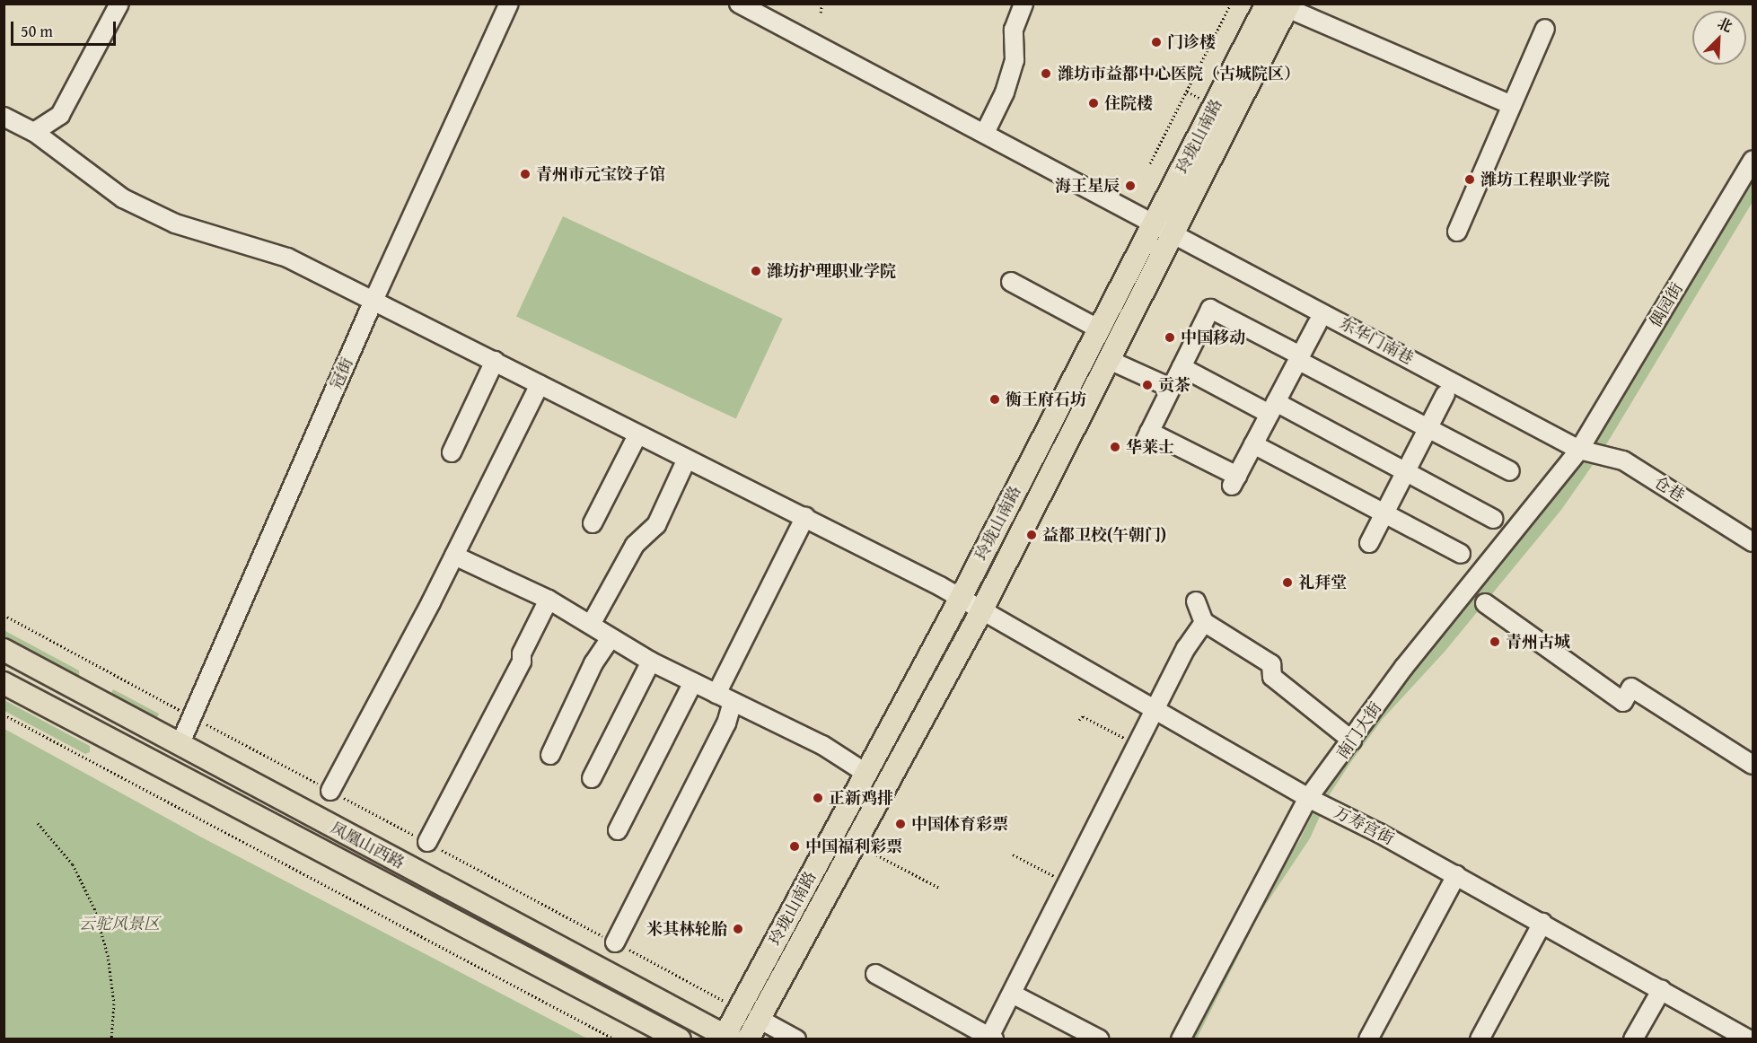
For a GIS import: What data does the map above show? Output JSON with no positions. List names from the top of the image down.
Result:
{
  "streets": {
    "main road": ["玲珑山南路", "凤凰山西路"],
    "street": [
      "偶园街",
      "东华门南巷",
      "冠街",
      "仓巷",
      "南门大街",
      "万寿宫街"
    ]
  },
  "crossings": [
    ["玲珑山南路", "东华门南巷"],
    ["玲珑山南路", "万寿宫街"],
    ["玲珑山南路", "凤凰山西路"],
    ["偶园街", "东华门南巷"],
    ["偶园街", "仓巷"],
    ["偶园街", "南门大街"],
    ["东华门南巷", "仓巷"],
    ["东华门南巷", "南门大街"],
    ["冠街", "万寿宫街"],
    ["冠街", "凤凰山西路"],
    ["仓巷", "南门大街"],
    ["南门大街", "万寿宫街"]
  ],
  "parks": ["云驼风景区"],
  "places": [
    "门诊楼",
    "潍坊市益都中心医院（古城院区）",
    "住院楼",
    "青州市元宝饺子馆",
    "潍坊工程职业学院",
    "海王星辰",
    "潍坊护理职业学院",
    "中国移动",
    "贡茶",
    "衡王府石坊",
    "华莱士",
    "益都卫校(午朝门)",
    "礼拜堂",
    "青州古城",
    "正新鸡排",
    "中国体育彩票",
    "中国福利彩票",
    "米其林轮胎"
  ],
  "scale_bar": "50 m",
  "north": "top right"
}
